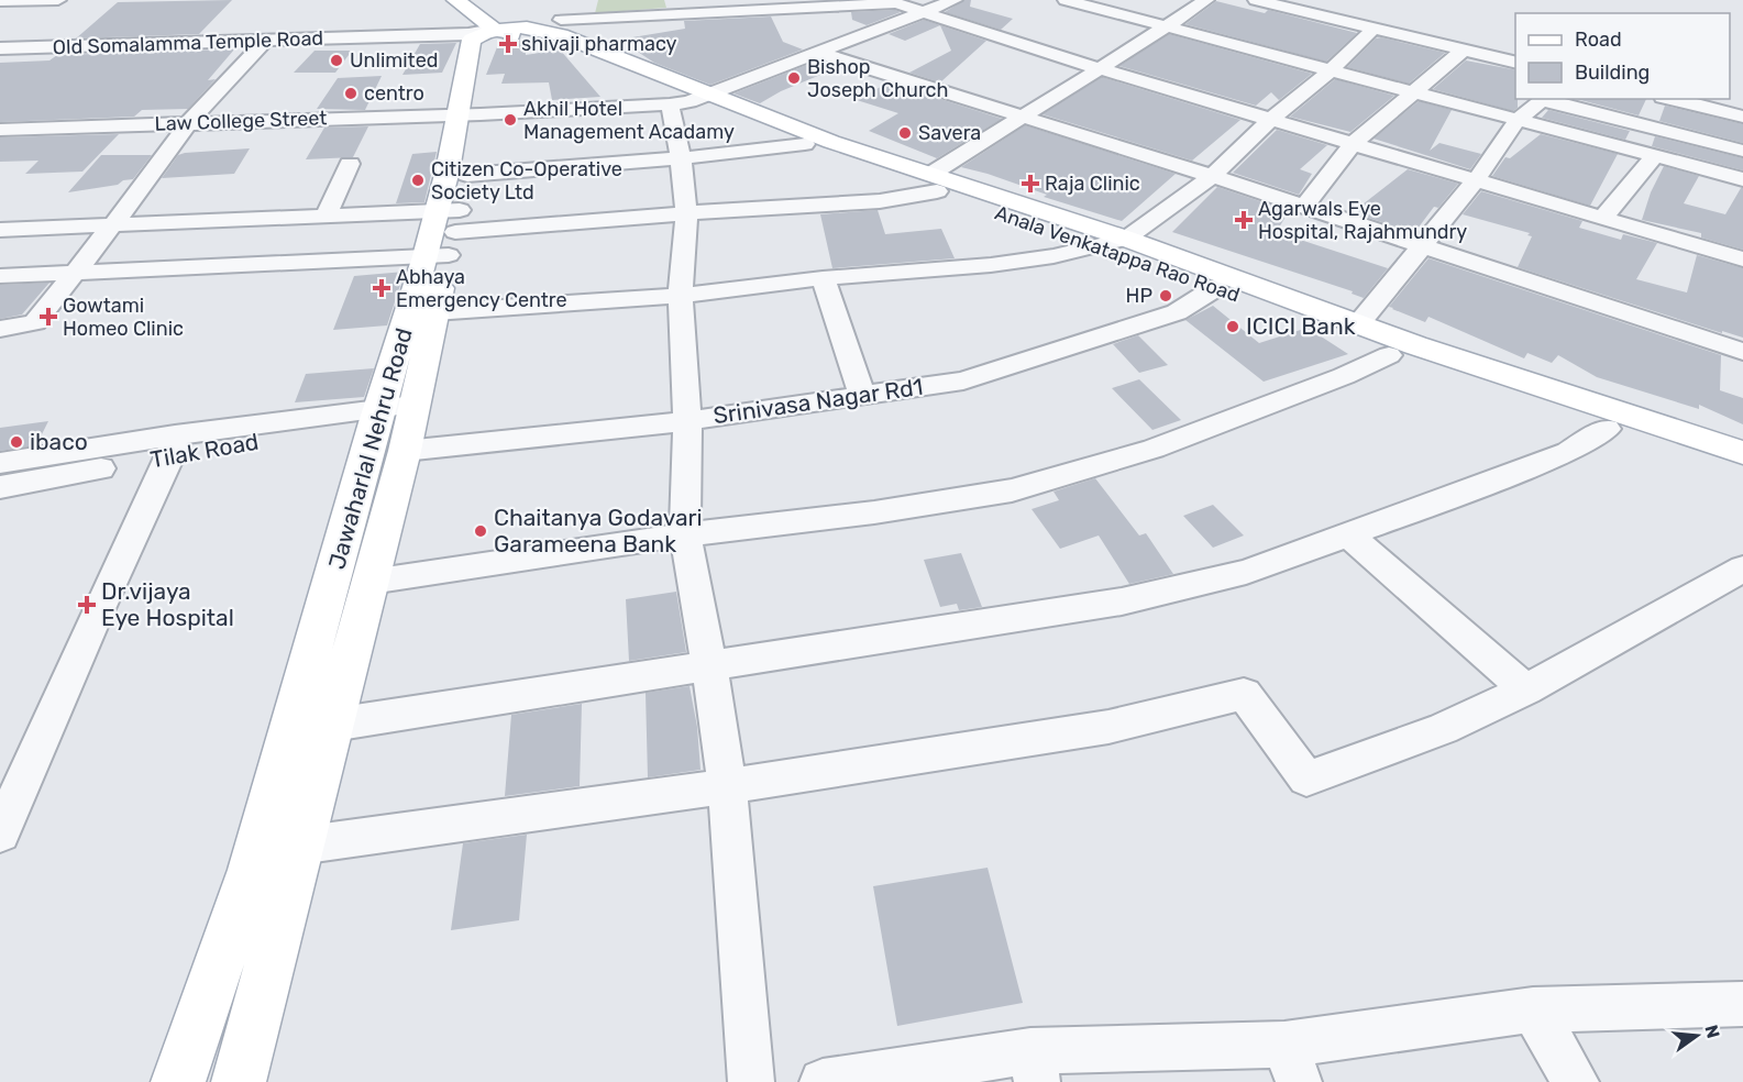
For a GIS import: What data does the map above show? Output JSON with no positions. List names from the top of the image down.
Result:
{
  "streets": {
    "main road": ["Anala Venkatappa Rao Road", "Jawaharlal Nehru Road"],
    "street": [
      "Old Somalamma Temple Road",
      "Law College Street",
      "Srinivasa Nagar Rd1",
      "Tilak Road"
    ]
  },
  "crossings": [
    ["Old Somalamma Temple Road", "Anala Venkatappa Rao Road"],
    ["Old Somalamma Temple Road", "Jawaharlal Nehru Road"],
    ["Law College Street", "Anala Venkatappa Rao Road"],
    ["Law College Street", "Jawaharlal Nehru Road"],
    ["Anala Venkatappa Rao Road", "Srinivasa Nagar Rd1"],
    ["Anala Venkatappa Rao Road", "Jawaharlal Nehru Road"],
    ["Srinivasa Nagar Rd1", "Jawaharlal Nehru Road"],
    ["Srinivasa Nagar Rd1", "Tilak Road"],
    ["Jawaharlal Nehru Road", "Tilak Road"]
  ],
  "places": {
    "health": [
      "shivaji pharmacy",
      "Raja Clinic",
      "Agarwals Eye Hospital, Rajahmundry",
      "Abhaya Emergency Centre",
      "Gowtami Homeo Clinic",
      "Dr.vijaya Eye Hospital"
    ],
    "other": [
      "Unlimited",
      "Bishop Joseph Church",
      "centro",
      "Akhil Hotel Management Acadamy",
      "Savera",
      "Citizen Co-Operative Society Ltd",
      "HP",
      "ICICI Bank",
      "ibaco",
      "Chaitanya Godavari Garameena Bank"
    ]
  },
  "legend": ["Road", "Building"],
  "north": "right"
}
